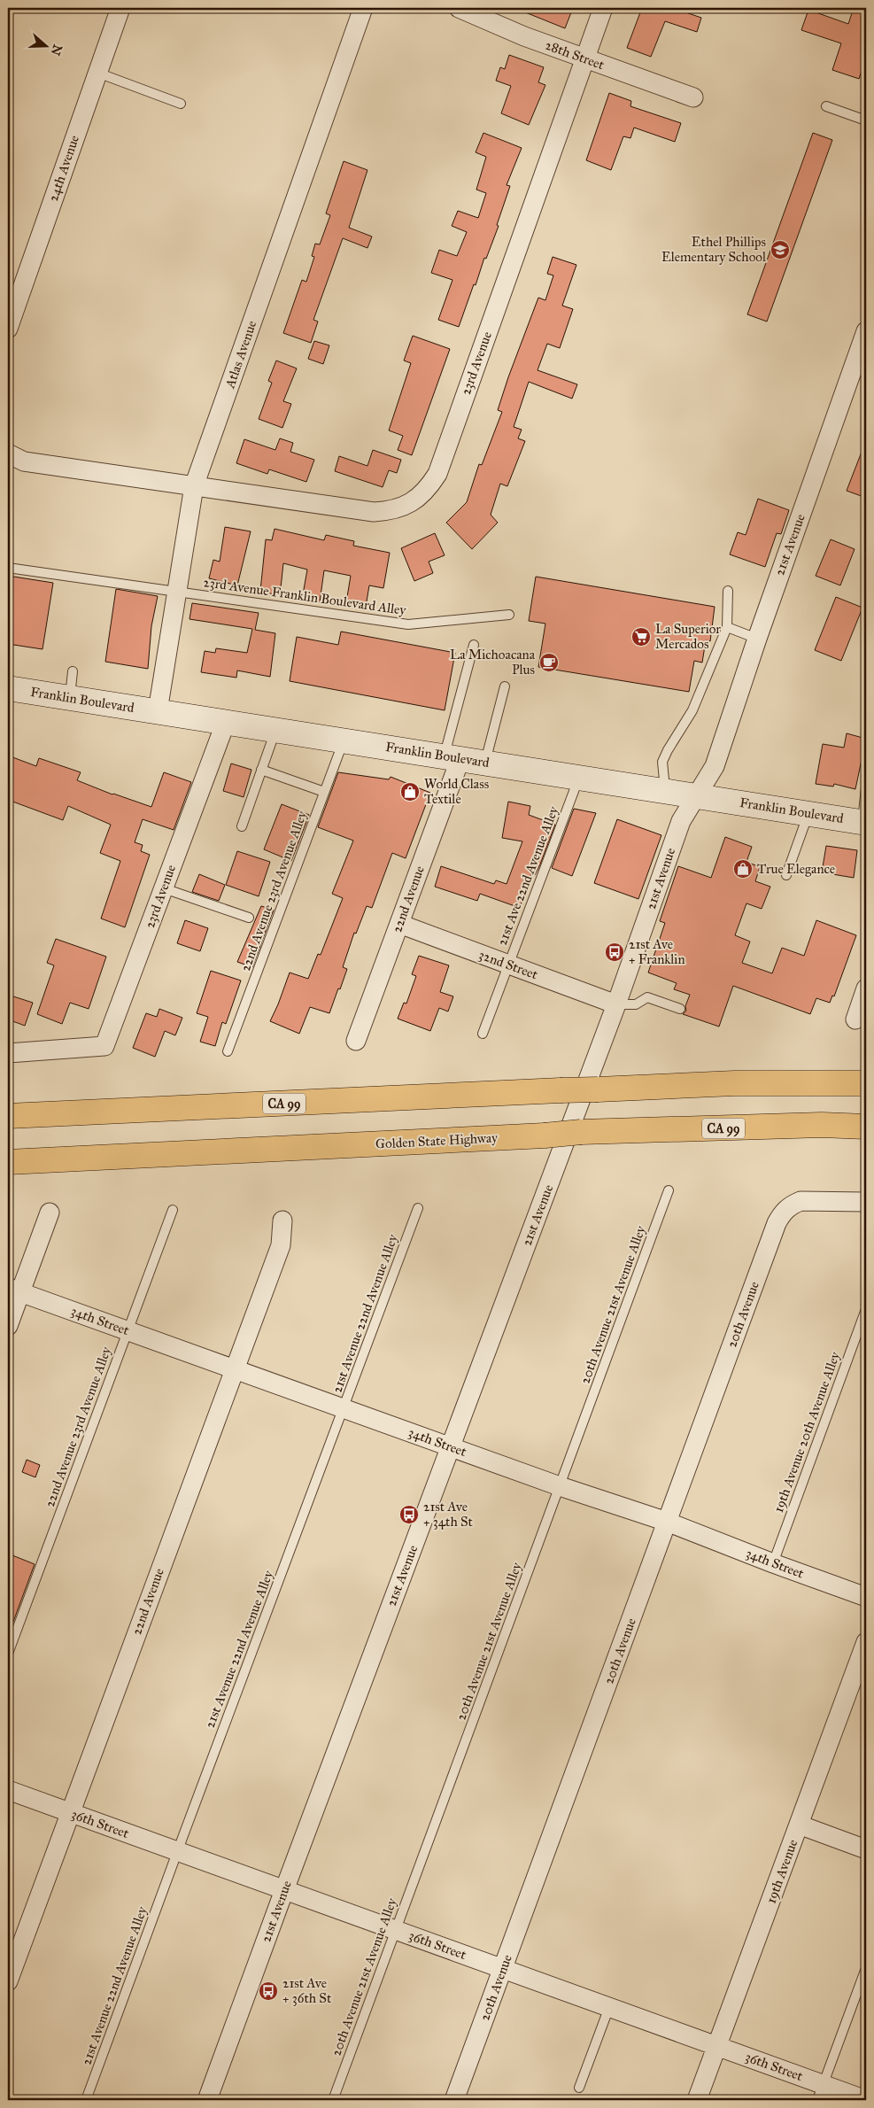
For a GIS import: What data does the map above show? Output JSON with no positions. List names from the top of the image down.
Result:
{
  "streets": {
    "highway": ["CA 99", "Golden State Highway"],
    "main road": ["Franklin Boulevard"],
    "street": [
      "28th Street",
      "24th Avenue",
      "Atlas Avenue",
      "23rd Avenue",
      "21st Avenue",
      "22nd Avenue",
      "32nd Street",
      "20th Avenue",
      "34th Street",
      "36th Street",
      "19th Avenue"
    ],
    "lane": [
      "23rd Avenue Franklin Boulevard Alley",
      "21st Ave 22nd Avenue Alley",
      "22nd Avenue 23rd Avenue Alley",
      "20th Avenue 21st Avenue Alley",
      "21st Avenue 22nd Avenue Alley",
      "19th Avenue 20th Avenue Alley"
    ]
  },
  "crossings": [
    ["28th Street", "23rd Avenue"],
    ["Atlas Avenue", "23rd Avenue"],
    ["Atlas Avenue", "23rd Avenue Franklin Boulevard Alley"],
    ["Atlas Avenue", "Franklin Boulevard"],
    ["23rd Avenue", "Franklin Boulevard"],
    ["21st Avenue", "Franklin Boulevard"],
    ["21st Avenue", "32nd Street"],
    ["21st Avenue", "34th Street"],
    ["21st Avenue", "36th Street"],
    ["Franklin Boulevard", "21st Ave 22nd Avenue Alley"],
    ["Franklin Boulevard", "22nd Avenue 23rd Avenue Alley"],
    ["Franklin Boulevard", "22nd Avenue"],
    ["21st Ave 22nd Avenue Alley", "32nd Street"],
    ["22nd Avenue 23rd Avenue Alley", "34th Street"],
    ["22nd Avenue", "32nd Street"],
    ["22nd Avenue", "34th Street"],
    ["22nd Avenue", "36th Street"],
    ["20th Avenue 21st Avenue Alley", "34th Street"],
    ["20th Avenue 21st Avenue Alley", "36th Street"],
    ["21st Avenue 22nd Avenue Alley", "34th Street"],
    ["21st Avenue 22nd Avenue Alley", "36th Street"],
    ["20th Avenue", "34th Street"],
    ["20th Avenue", "36th Street"],
    ["34th Street", "19th Avenue 20th Avenue Alley"],
    ["36th Street", "19th Avenue"]
  ],
  "places": {
    "school or university": ["Ethel Phillips Elementary School"],
    "supermarket": ["La Superior Mercados"],
    "cafe": ["La Michoacana Plus"],
    "shop": ["World Class Textile", "True Elegance"],
    "bus stop": ["21st Ave + Franklin", "21st Ave + 34th St", "21st Ave + 36th St"]
  },
  "north": "right"
}
